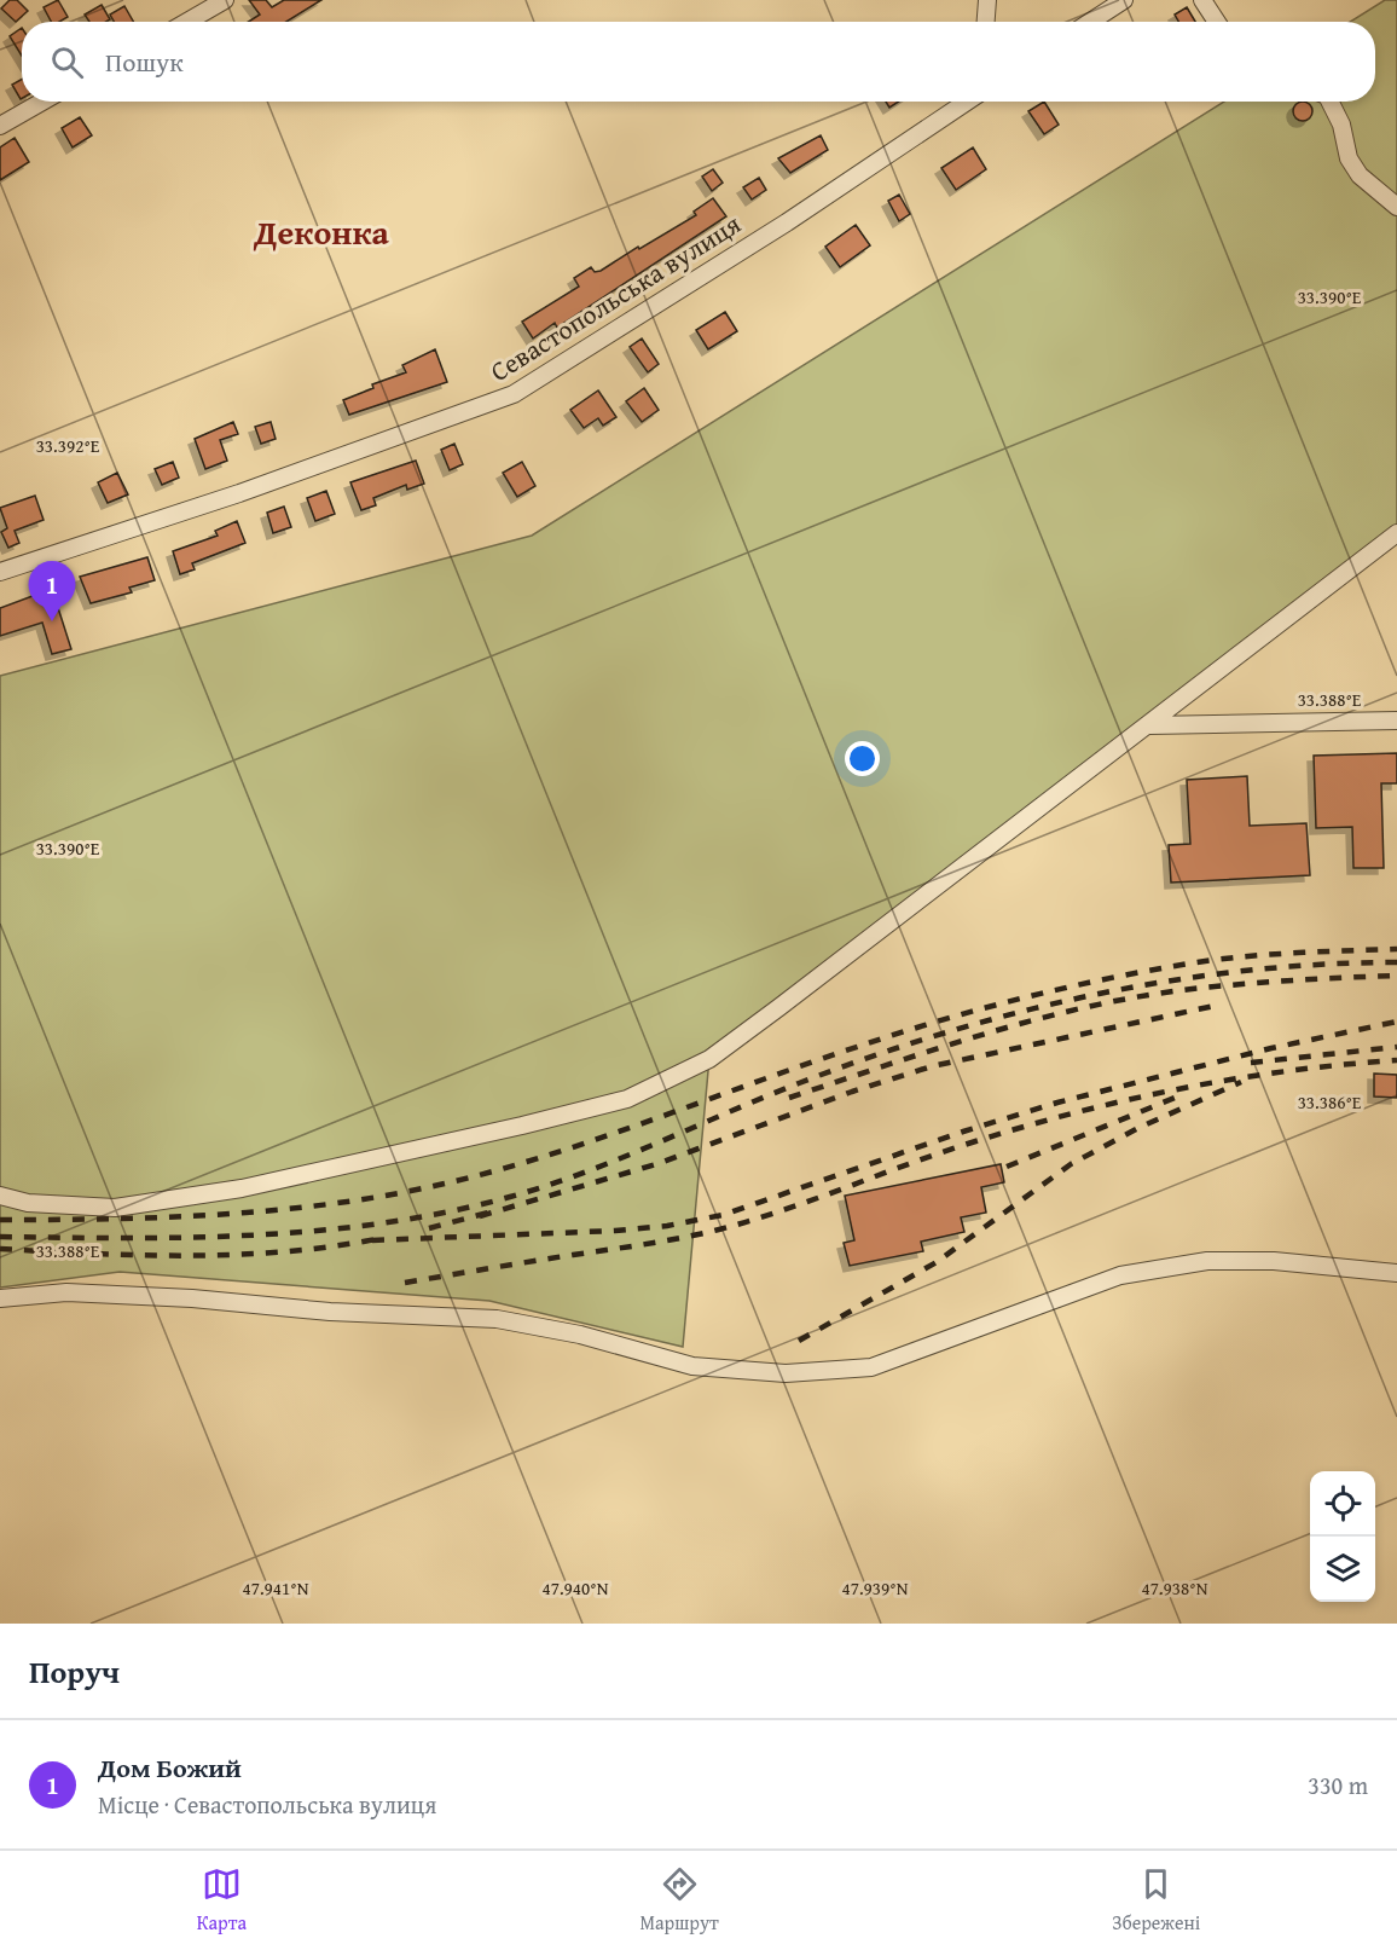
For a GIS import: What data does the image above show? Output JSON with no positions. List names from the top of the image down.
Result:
{
  "streets": {
    "street": ["Севастопольська вулиця"]
  },
  "districts": ["Деконка"],
  "page": {
    "search": "Пошук",
    "pins": "1",
    "heading": "Поруч",
    "list": [
      {
        "mark": "1",
        "name": "Дом Божий",
        "note": "Місце · Севастопольська вулиця",
        "value": "330 m"
      }
    ],
    "nav": ["Карта", "Маршрут", "Збережені"]
  },
  "coordinates": [
    "33.390°E",
    "33.392°E",
    "33.388°E",
    "33.386°E",
    "47.941°N",
    "47.940°N",
    "47.939°N",
    "47.938°N"
  ]
}
